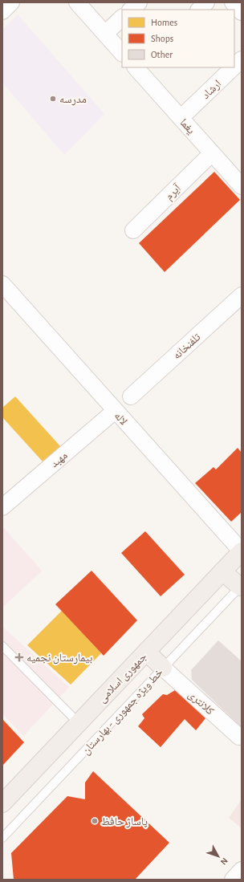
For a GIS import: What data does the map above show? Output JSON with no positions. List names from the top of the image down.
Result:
{
  "streets": {
    "main road": ["جمهوری اسلامی"],
    "street": [
      "ارشاد",
      "یغما",
      "آیرم",
      "تلفنخانه",
      "لاله",
      "مهبد",
      "کلانتری"
    ],
    "lane": ["خط ویژه جمهوری - بهارستان"]
  },
  "crossings": [
    ["ارشاد", "یغما"],
    ["یغما", "آیرم"],
    ["لاله", "مهبد"],
    ["لاله", "جمهوری اسلامی"],
    ["کلانتری", "خط ویژه جمهوری - بهارستان"]
  ],
  "places": {
    "other": ["مدرسه", "پاساژ حافظ"],
    "health": ["بیمارستان نجمیه"]
  },
  "legend": ["Homes", "Shops", "Other"],
  "north": "bottom right"
}
